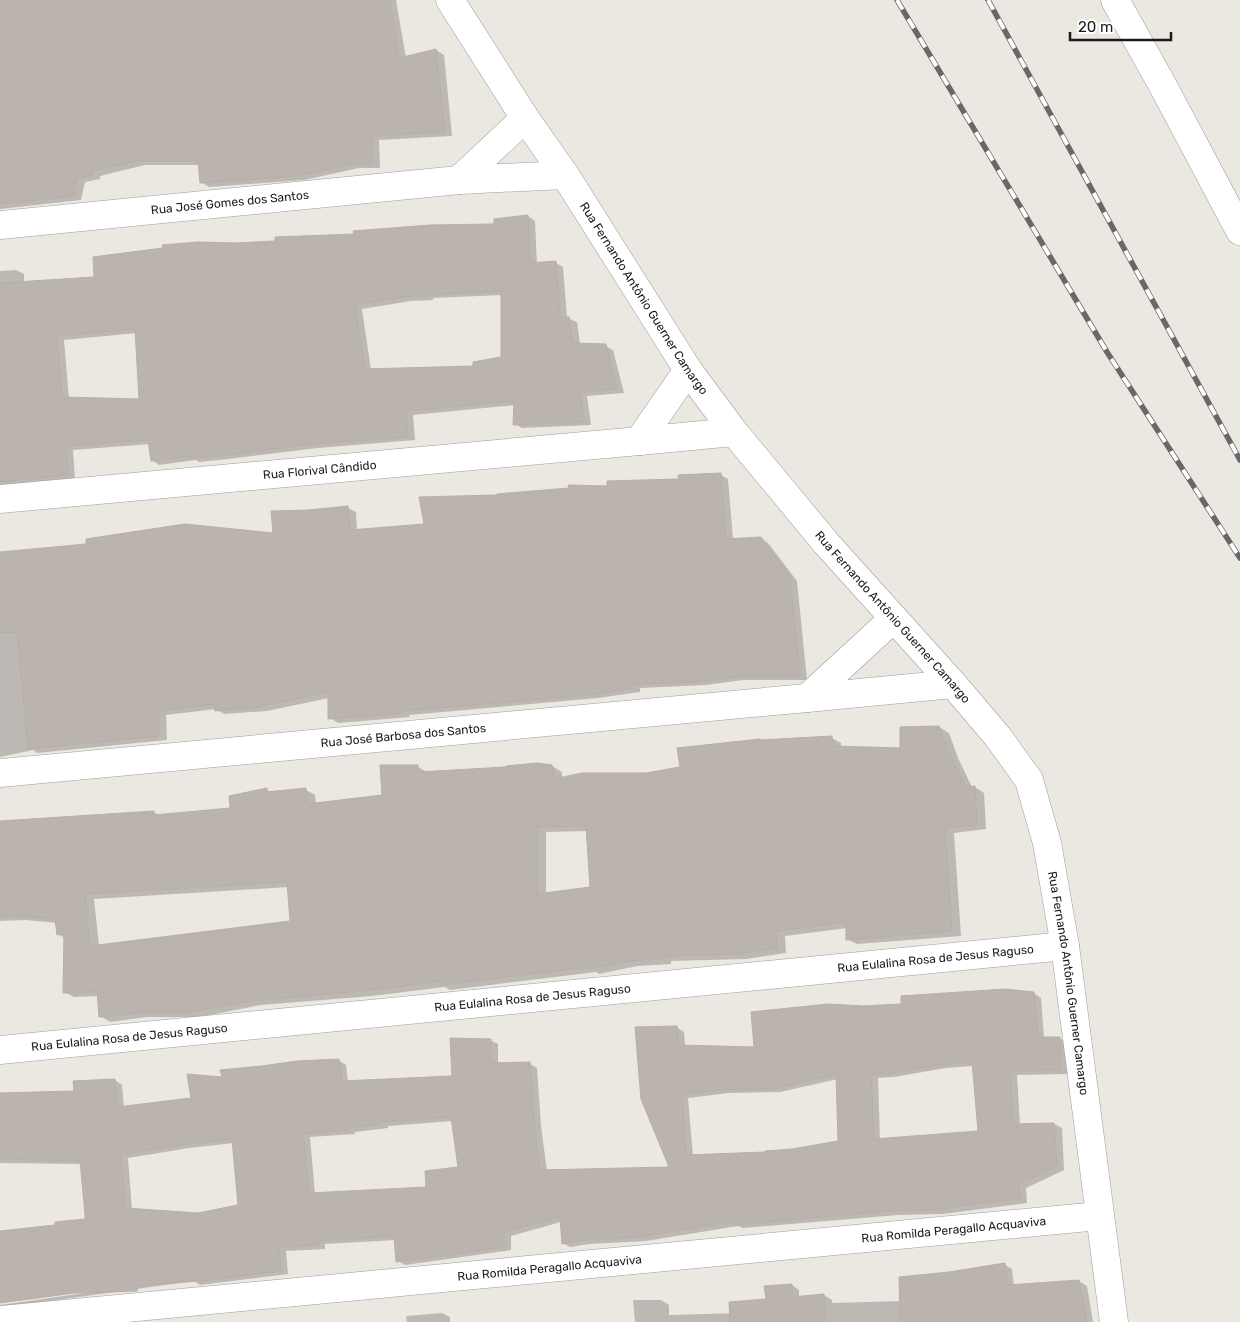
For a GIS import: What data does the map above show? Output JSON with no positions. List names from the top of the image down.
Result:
{
  "streets": {
    "street": [
      "Rua José Gomes dos Santos",
      "Rua Fernando Antônio Guerner Camargo",
      "Rua Florival Cândido",
      "Rua José Barbosa dos Santos",
      "Rua Eulalina Rosa de Jesus Raguso",
      "Rua Romilda Peragallo Acquaviva"
    ]
  },
  "crossings": [
    ["Rua José Gomes dos Santos", "Rua Fernando Antônio Guerner Camargo"],
    ["Rua Fernando Antônio Guerner Camargo", "Rua Florival Cândido"],
    ["Rua Fernando Antônio Guerner Camargo", "Rua José Barbosa dos Santos"],
    ["Rua Fernando Antônio Guerner Camargo", "Rua Eulalina Rosa de Jesus Raguso"],
    ["Rua Fernando Antônio Guerner Camargo", "Rua Romilda Peragallo Acquaviva"]
  ],
  "scale_bar": "20 m"
}
